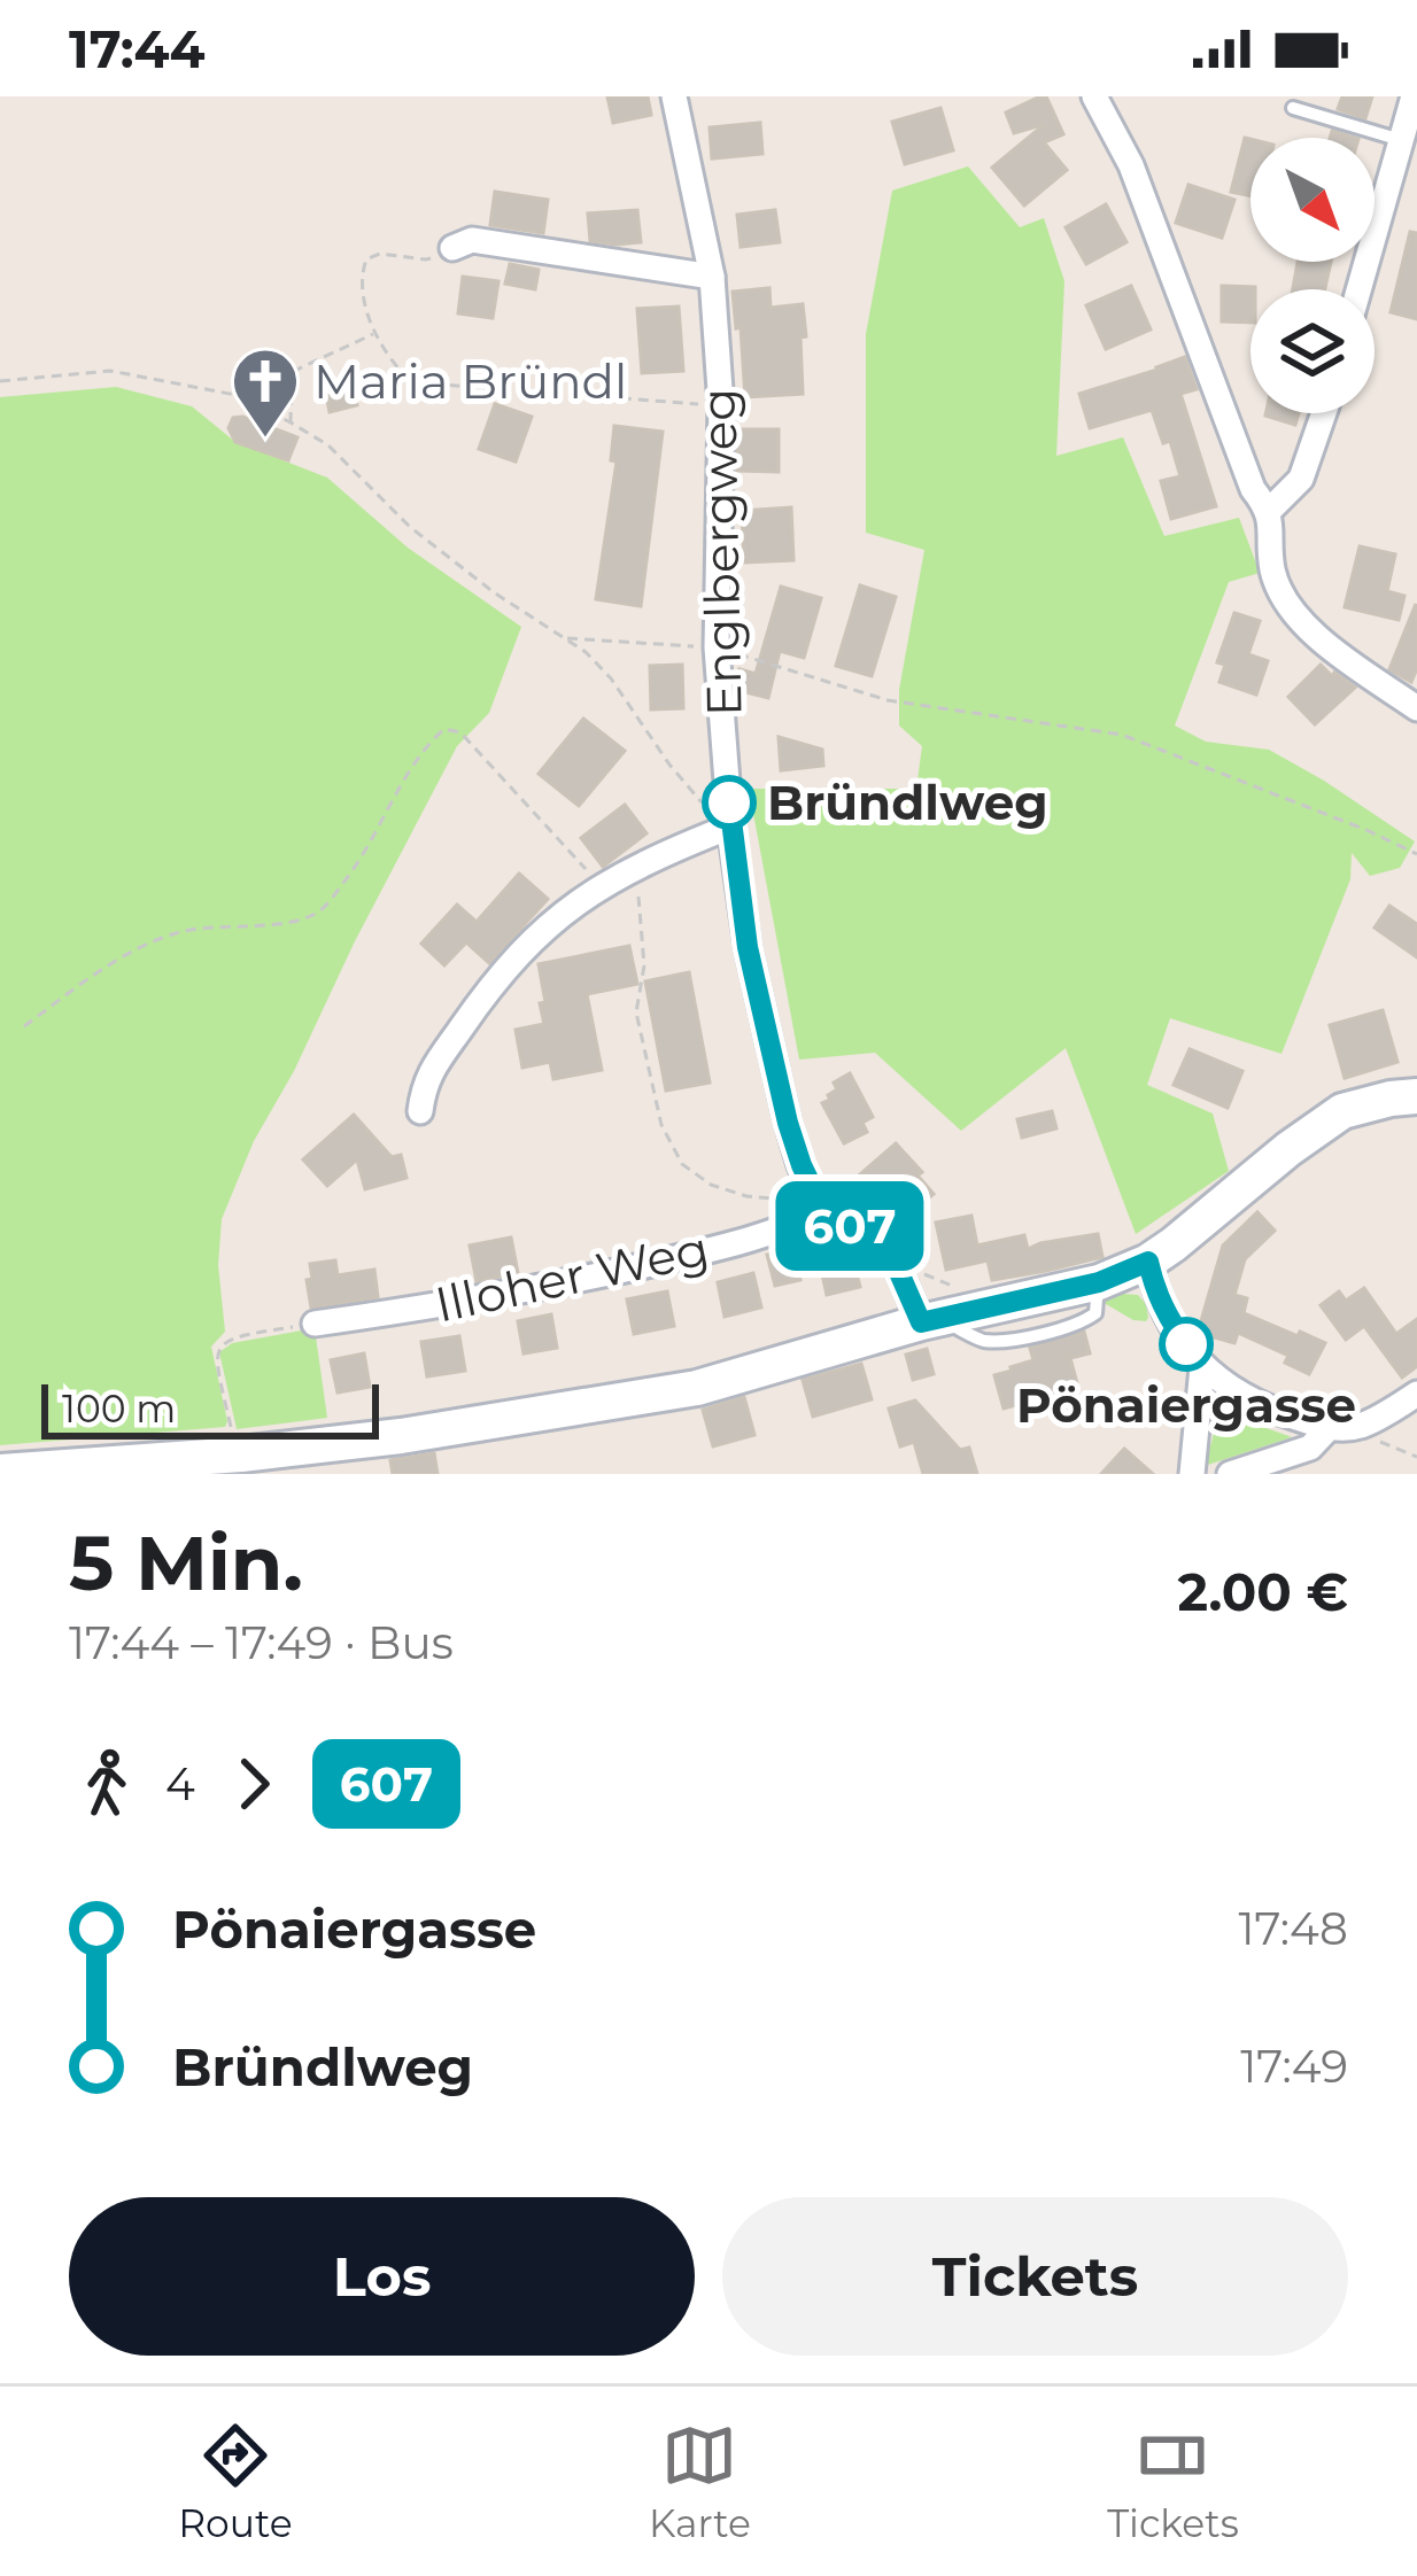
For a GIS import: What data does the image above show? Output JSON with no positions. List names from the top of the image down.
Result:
{
  "streets": {
    "street": ["Englbergweg", "Illoher Weg"]
  },
  "places": {
    "church": ["Maria Bründl"],
    "other": ["Bründlweg", "Pönaiergasse"]
  },
  "lines": ["bus line 607"],
  "scale_bar": "100 m",
  "north": "bottom right",
  "page": {
    "status": "17:44",
    "on_map": "607",
    "scale": "100 m",
    "heading": ["5 Min.", "17:44 – 17:49 · Bus", "2.00 €"],
    "legs": ["4", "607"],
    "list": [
      {
        "name": "Pönaiergasse",
        "value": "17:48"
      },
      {
        "name": "Bründlweg",
        "value": "17:49"
      }
    ],
    "buttons": ["Los", "Tickets"],
    "tabs": ["Route", "Karte", "Tickets"]
  }
}
